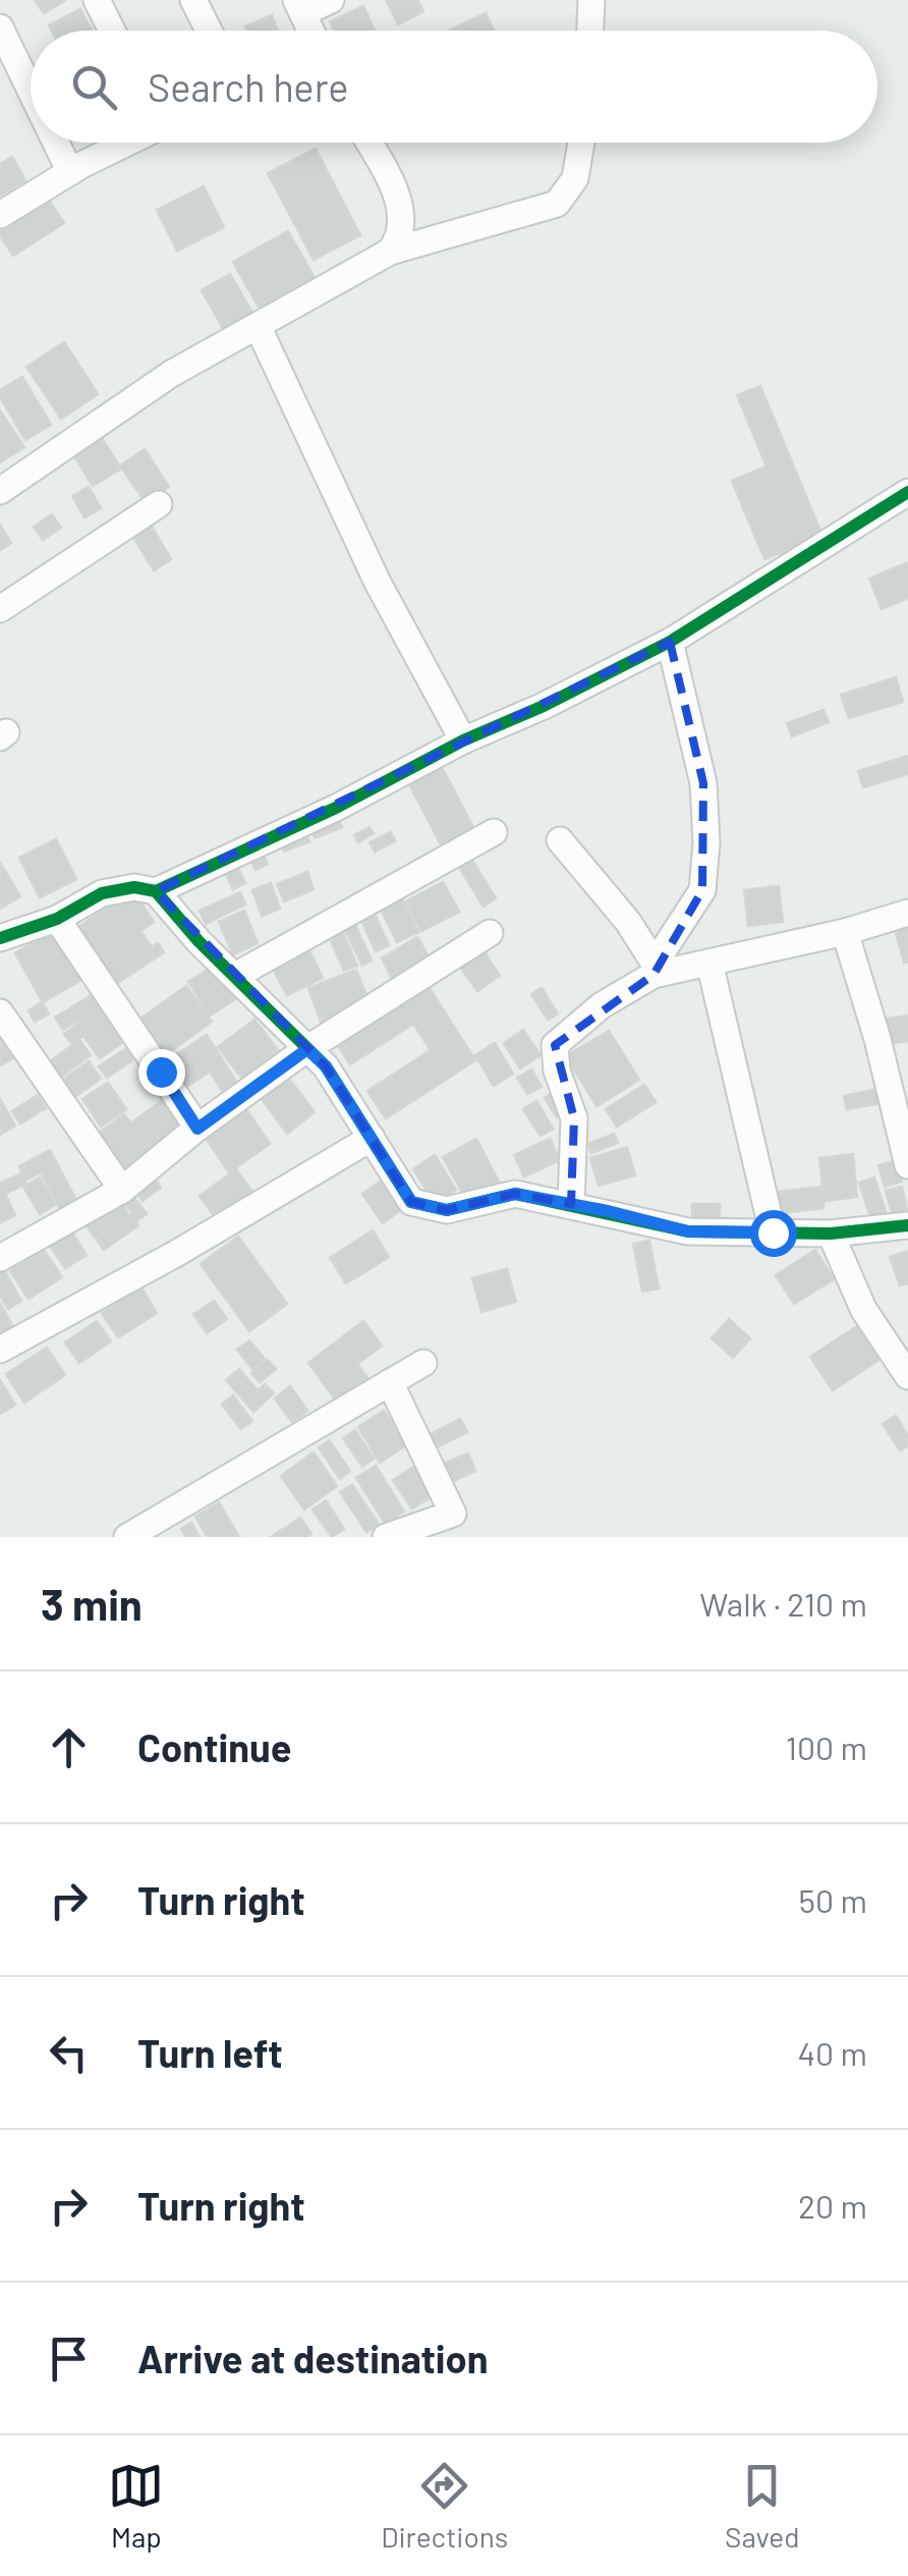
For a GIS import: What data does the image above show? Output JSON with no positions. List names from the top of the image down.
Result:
{
  "page": {
    "search": "Search here",
    "heading": ["3 min", "Walk · 210 m"],
    "list": [
      ["Continue", "100 m"],
      ["Turn right", "50 m"],
      ["Turn left", "40 m"],
      ["Turn right", "20 m"],
      "Arrive at destination"
    ],
    "nav": ["Map", "Directions", "Saved"]
  }
}
